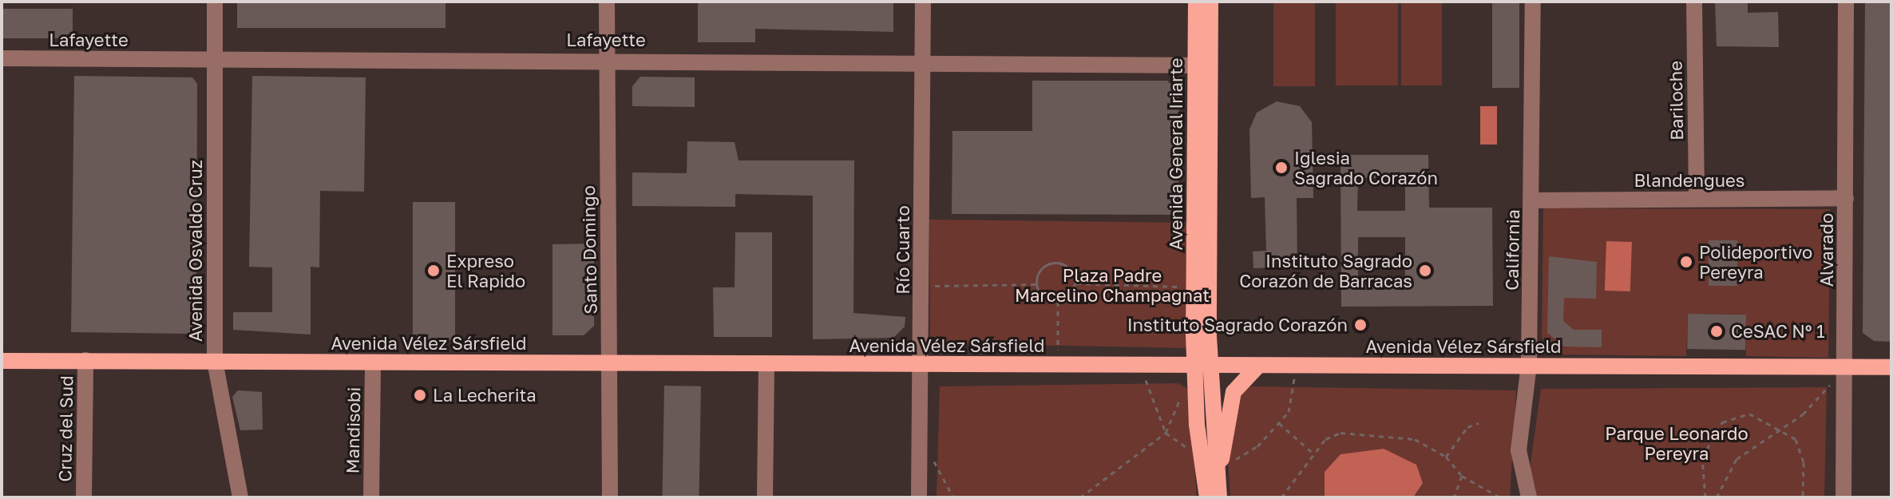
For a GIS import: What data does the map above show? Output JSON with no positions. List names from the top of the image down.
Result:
{
  "streets": {
    "main road": ["Avenida General Iriarte", "Avenida Vélez Sársfield"],
    "street": [
      "Lafayette",
      "Bariloche",
      "Blandengues",
      "Santo Domingo",
      "Río Cuarto",
      "California",
      "Alvarado",
      "Avenida Osvaldo Cruz",
      "Cruz del Sud",
      "Mandisobi"
    ]
  },
  "crossings": [
    ["Lafayette", "Avenida General Iriarte"],
    ["Lafayette", "Santo Domingo"],
    ["Lafayette", "Río Cuarto"],
    ["Lafayette", "Avenida Osvaldo Cruz"],
    ["Bariloche", "Blandengues"],
    ["Avenida General Iriarte", "Avenida Vélez Sársfield"],
    ["Blandengues", "California"],
    ["Blandengues", "Alvarado"],
    ["Santo Domingo", "Avenida Vélez Sársfield"],
    ["Río Cuarto", "Avenida Vélez Sársfield"],
    ["California", "Avenida Vélez Sársfield"],
    ["Alvarado", "Avenida Vélez Sársfield"],
    ["Avenida Osvaldo Cruz", "Avenida Vélez Sársfield"],
    ["Avenida Vélez Sársfield", "Cruz del Sud"],
    ["Avenida Vélez Sársfield", "Mandisobi"]
  ],
  "parks": ["Plaza Padre Marcelino Champagnat", "Parque Leonardo Pereyra"],
  "places": [
    "Iglesia Sagrado Corazón",
    "Polideportivo Pereyra",
    "Expreso El Rapido",
    "Instituto Sagrado Corazón de Barracas",
    "Instituto Sagrado Corazón",
    "CeSAC Nº 1",
    "La Lecherita"
  ]
}
